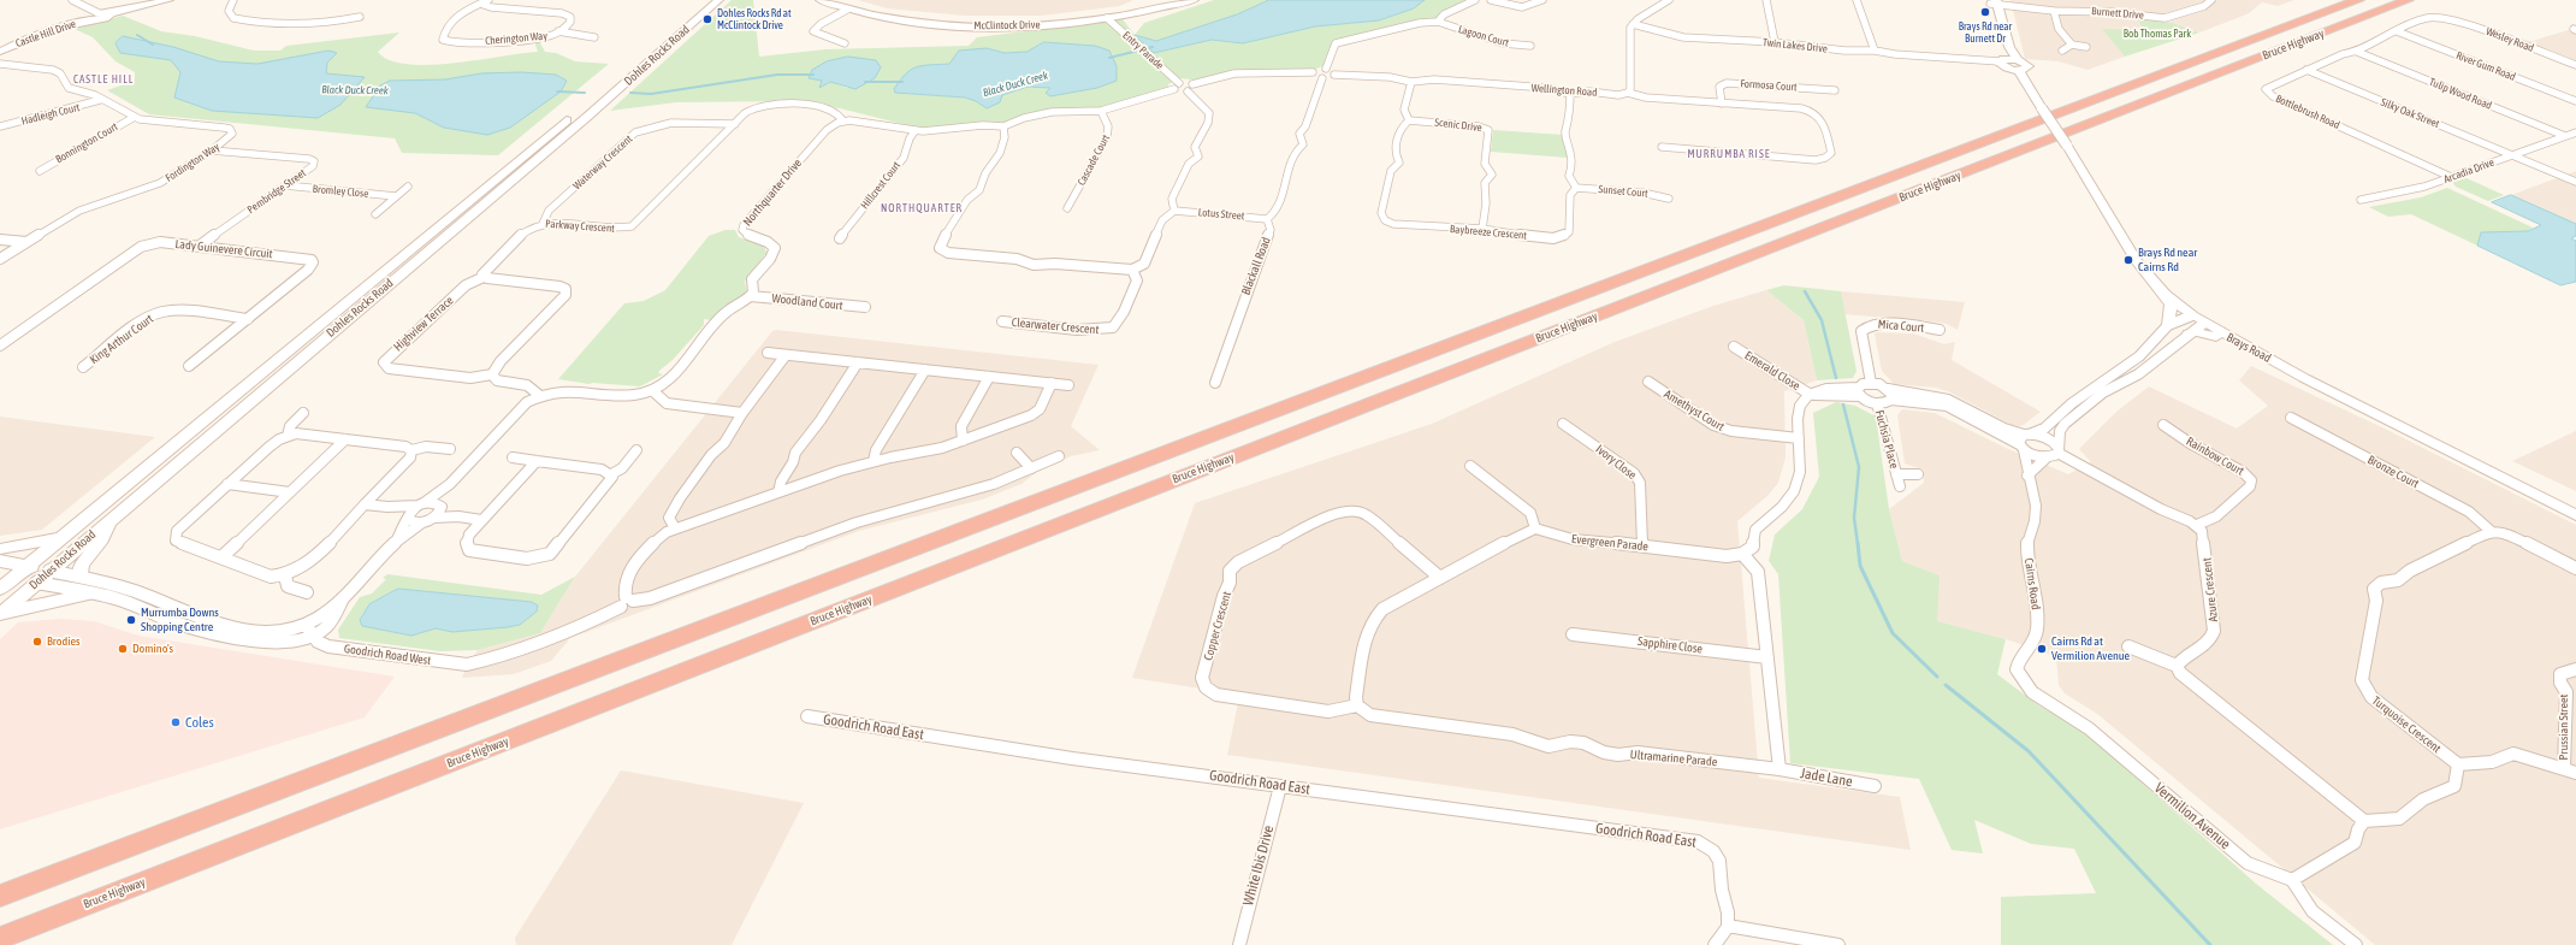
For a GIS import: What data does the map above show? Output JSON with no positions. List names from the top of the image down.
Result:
{
  "streets": {
    "highway": ["Bruce Highway"],
    "main road": [
      "McClintock Drive",
      "Castle Hill Drive",
      "Dohles Rocks Road",
      "Brays Road"
    ],
    "street": [
      "Burnett Drive",
      "Lagoon Court",
      "Cherington Way",
      "Wesley Road",
      "Twin Lakes Drive",
      "Entry Parade",
      "River Gum Road",
      "Formosa Court",
      "Wellington Road",
      "Tulip Wood Road",
      "Bottlebrush Road",
      "Silky Oak Street",
      "Hadleigh Court",
      "Scenic Drive",
      "Bonnington Court",
      "Cascade Court",
      "Fordington Way",
      "Waterway Crescent",
      "Arcadia Drive",
      "Hillcrest Court",
      "Pembridge Street",
      "Bromley Close",
      "Sunset Court",
      "Northquarter Drive",
      "Lotus Street",
      "Parkway Crescent",
      "Baybreeze Crescent",
      "Lady Guinevere Circuit",
      "Blackall Road",
      "Woodland Court",
      "Highview Terrace",
      "Clearwater Crescent",
      "Mica Court",
      "King Arthur Court",
      "Emerald Close",
      "Amethyst Court",
      "Fuchsia Place",
      "Rainbow Court",
      "Ivory Close",
      "Bronze Court",
      "Evergreen Parade",
      "Cairns Road",
      "Azure Crescent",
      "Copper Crescent",
      "Sapphire Close",
      "Goodrich Road West",
      "Turquoise Crescent",
      "Goodrich Road East",
      "Prussian Street",
      "Ultramarine Parade",
      "Jade Lane",
      "Vermilion Avenue",
      "White Ibis Drive"
    ]
  },
  "crossings": [
    ["Burnett Drive", "Brays Road"],
    ["McClintock Drive", "Entry Parade"],
    ["Wesley Road", "Bottlebrush Road"],
    ["River Gum Road", "Bottlebrush Road"],
    ["Formosa Court", "Wellington Road"],
    ["Wellington Road", "Baybreeze Crescent"],
    ["Tulip Wood Road", "Bottlebrush Road"],
    ["Tulip Wood Road", "Arcadia Drive"],
    ["Bottlebrush Road", "Silky Oak Street"],
    ["Bottlebrush Road", "Arcadia Drive"],
    ["Silky Oak Street", "Arcadia Drive"],
    ["Hadleigh Court", "Fordington Way"],
    ["Scenic Drive", "Baybreeze Crescent"],
    ["Bonnington Court", "Fordington Way"],
    ["Fordington Way", "Pembridge Street"],
    ["Waterway Crescent", "Parkway Crescent"],
    ["Pembridge Street", "Bromley Close"],
    ["Pembridge Street", "Lady Guinevere Circuit"],
    ["Sunset Court", "Baybreeze Crescent"],
    ["Northquarter Drive", "Parkway Crescent"],
    ["Northquarter Drive", "Woodland Court"],
    ["Lotus Street", "Blackall Road"],
    ["Parkway Crescent", "Highview Terrace"],
    ["Lady Guinevere Circuit", "King Arthur Court"],
    ["Rainbow Court", "Azure Crescent"],
    ["Ivory Close", "Evergreen Parade"],
    ["Bronze Court", "Turquoise Crescent"],
    ["Cairns Road", "Vermilion Avenue"],
    ["Copper Crescent", "Ultramarine Parade"],
    ["Goodrich Road East", "White Ibis Drive"],
    ["Ultramarine Parade", "Jade Lane"]
  ],
  "districts": ["CASTLE HILL", "MURRUMBA RISE", "NORTHQUARTER"],
  "water": ["Black Duck Creek"],
  "parks": ["Bob Thomas Park"],
  "places": [
    "Brays Rd near Burnett Dr",
    "Dohles Rocks Rd at McClintock Drive",
    "Brays Rd near Cairns Rd",
    "Murrumba Downs Shopping Centre",
    "Brodies",
    "Domino's",
    "Cairns Rd at Vermilion Avenue",
    "Coles"
  ]
}
